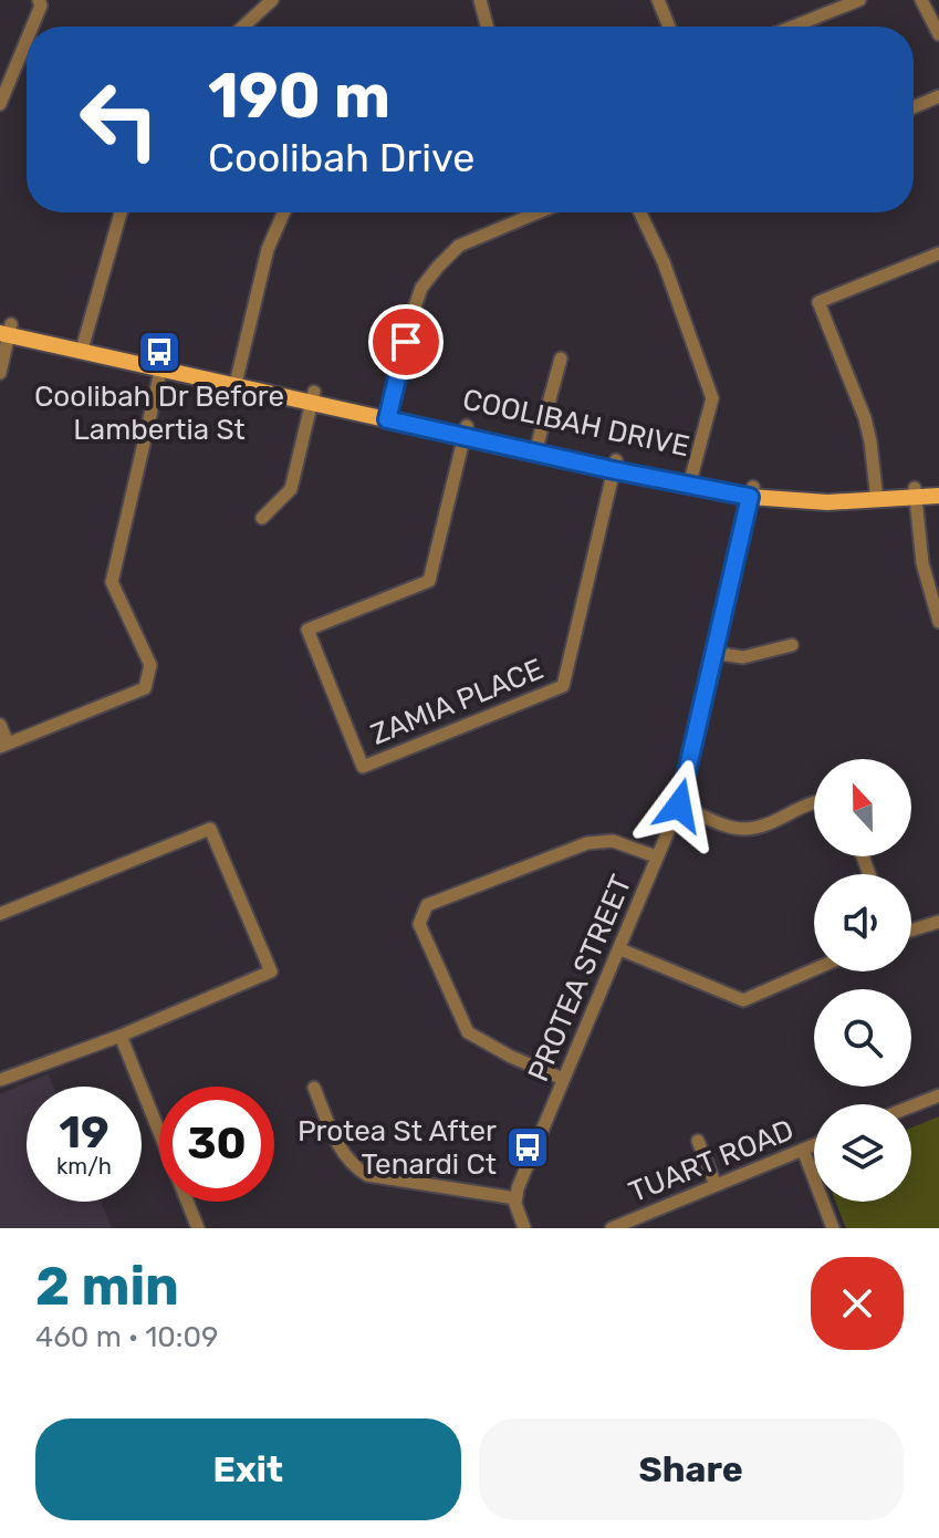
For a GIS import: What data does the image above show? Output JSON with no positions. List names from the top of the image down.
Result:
{
  "streets": {
    "main road": ["COOLIBAH DRIVE"],
    "street": ["ZAMIA PLACE", "PROTEA STREET", "TUART ROAD"]
  },
  "crossings": [
    ["COOLIBAH DRIVE", "ZAMIA PLACE"],
    ["COOLIBAH DRIVE", "PROTEA STREET"]
  ],
  "places": {
    "bus stop": ["Coolibah Dr Before Lambertia St", "Protea St After Tenardi Ct"]
  },
  "north": "top",
  "page": {
    "turn": ["190 m", "Coolibah Drive"],
    "speed": "19 km/h",
    "limit": "30",
    "heading": ["2 min", "460 m · 10:09"],
    "buttons": ["Exit", "Share"]
  }
}
